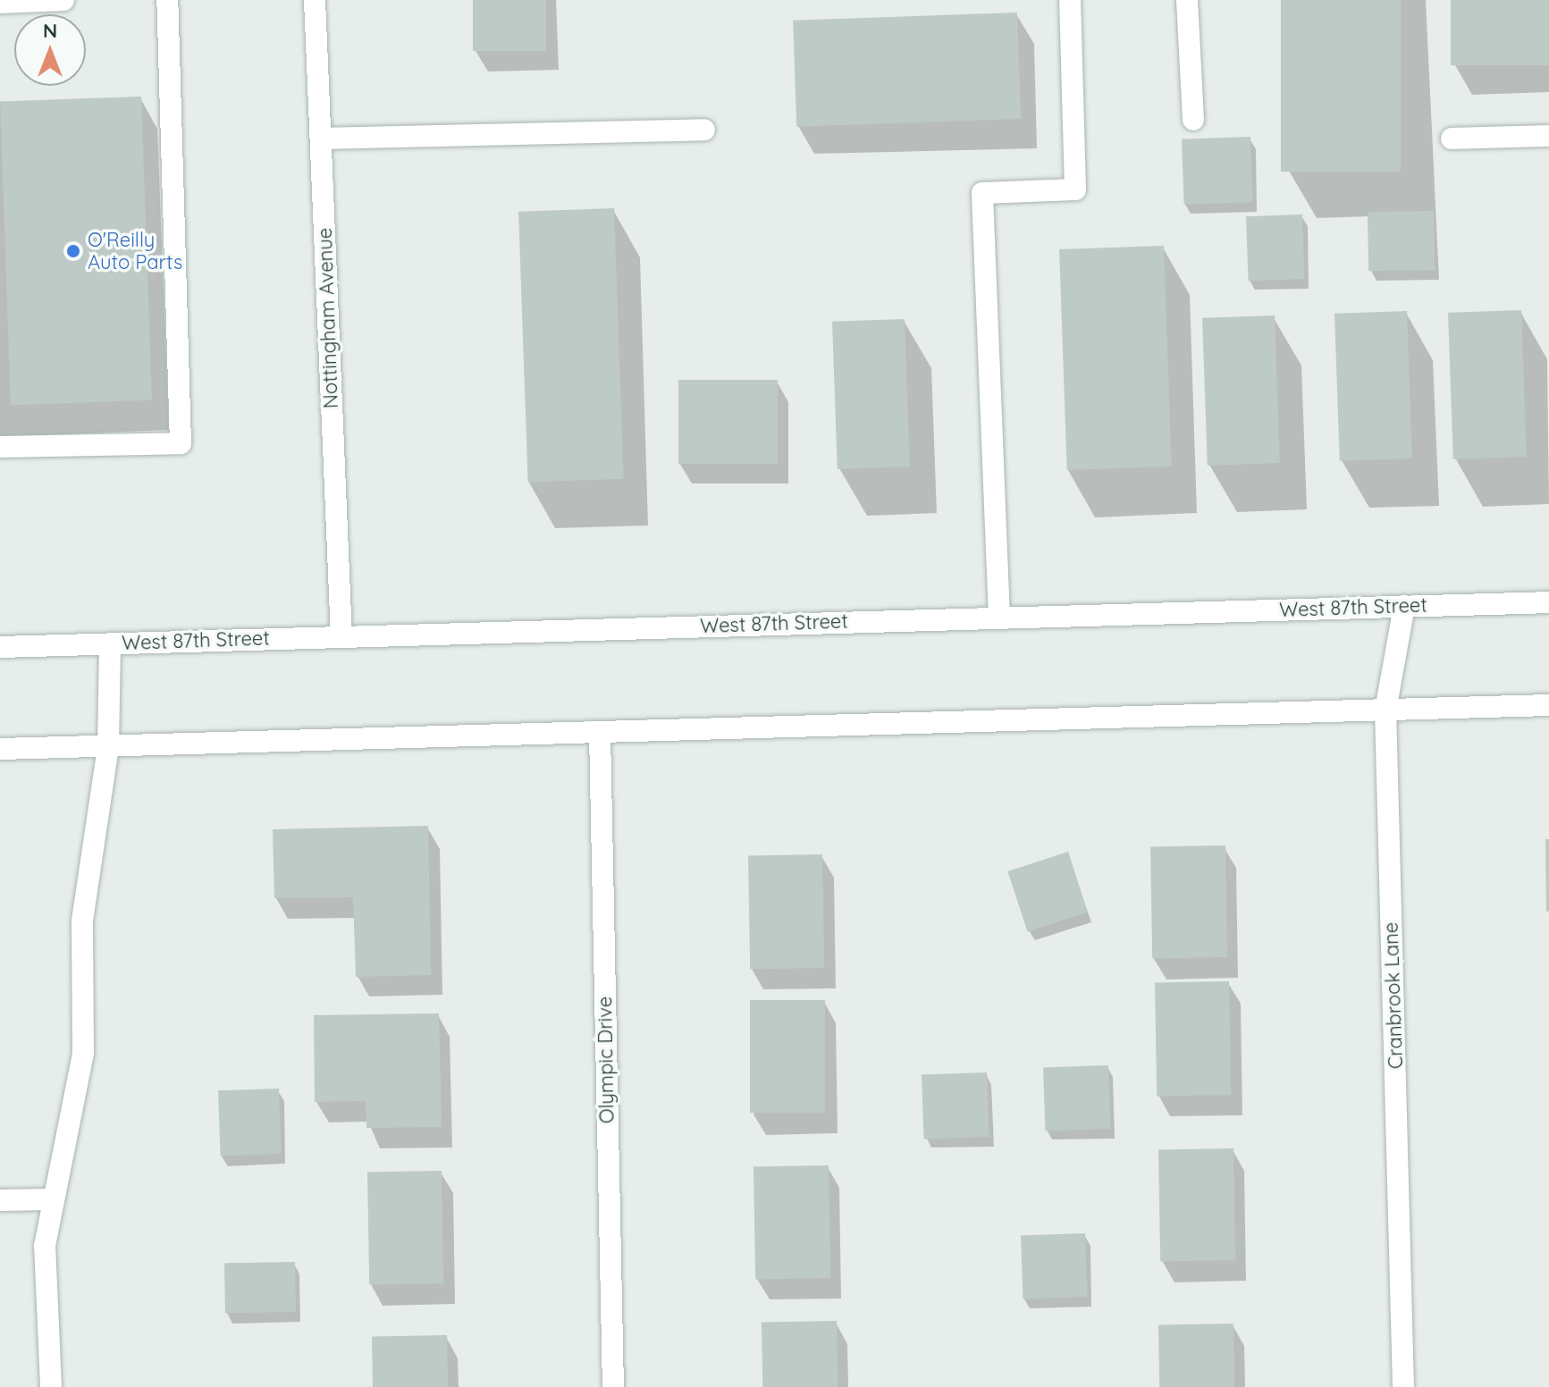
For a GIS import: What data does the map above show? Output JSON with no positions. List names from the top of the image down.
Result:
{
  "streets": {
    "main road": [
      "Nottingham Avenue",
      "West 87th Street",
      "Cranbrook Lane",
      "Olympic Drive"
    ]
  },
  "crossings": [
    ["Nottingham Avenue", "West 87th Street"],
    ["West 87th Street", "Cranbrook Lane"]
  ],
  "places": ["O'Reilly Auto Parts"],
  "north": "top"
}
